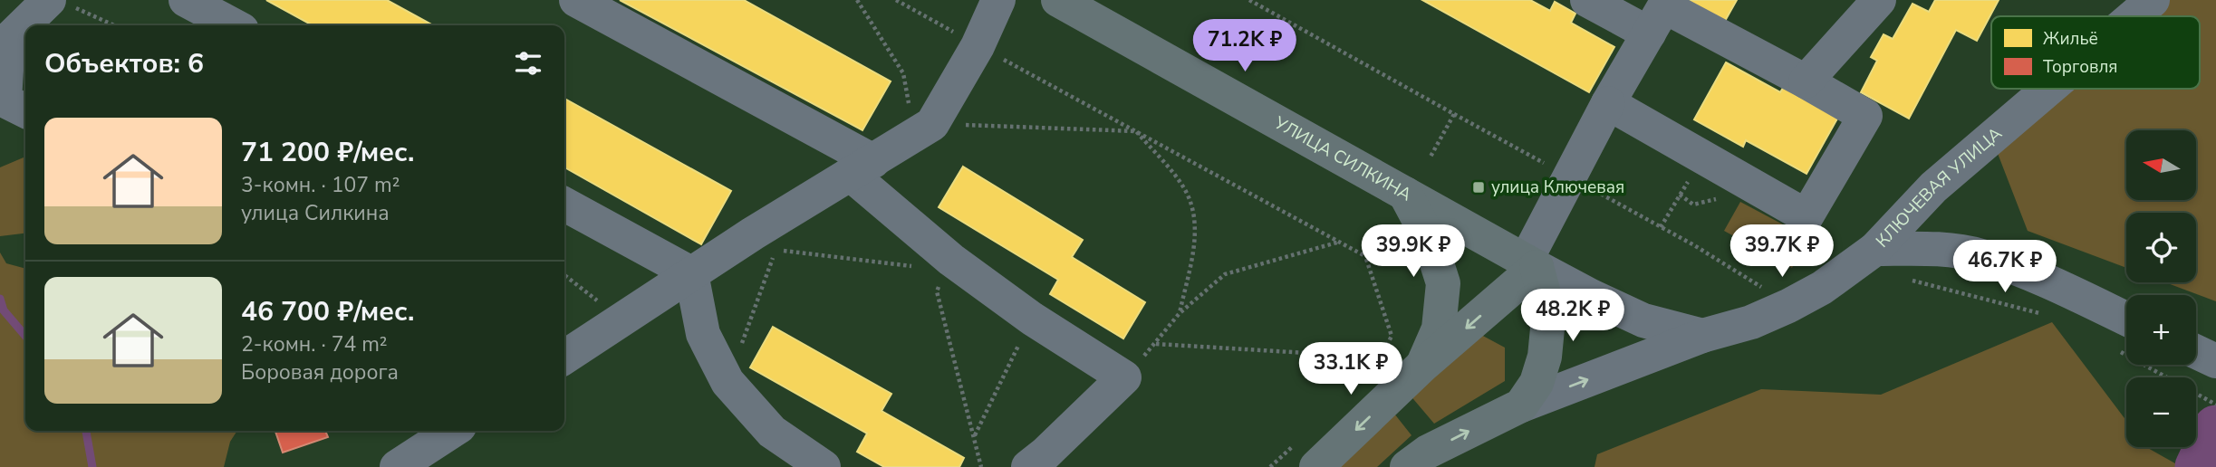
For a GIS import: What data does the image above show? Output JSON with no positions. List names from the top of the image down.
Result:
{
  "streets": {
    "main road": ["УЛИЦА СИЛКИНА"],
    "street": ["КЛЮЧЕВАЯ УЛИЦА"]
  },
  "crossings": [
    ["УЛИЦА СИЛКИНА", "КЛЮЧЕВАЯ УЛИЦА"]
  ],
  "places": {
    "transit": ["улица Ключевая"]
  },
  "legend": ["Жильё", "Торговля"],
  "north": "left",
  "page": {
    "price": [
      "71.2K ₽",
      "39.9K ₽",
      "39.7K ₽",
      "46.7K ₽",
      "48.2K ₽",
      "33.1K ₽"
    ],
    "heading": "Объектов: 6",
    "list": [
      {
        "name": "71 200 ₽/мес.",
        "note": "3-комн. · 107 m² · улица Силкина"
      },
      {
        "name": "46 700 ₽/мес.",
        "note": "2-комн. · 74 m² · Боровая дорога"
      }
    ],
    "map_buttons": ["+", "−"]
  }
}
